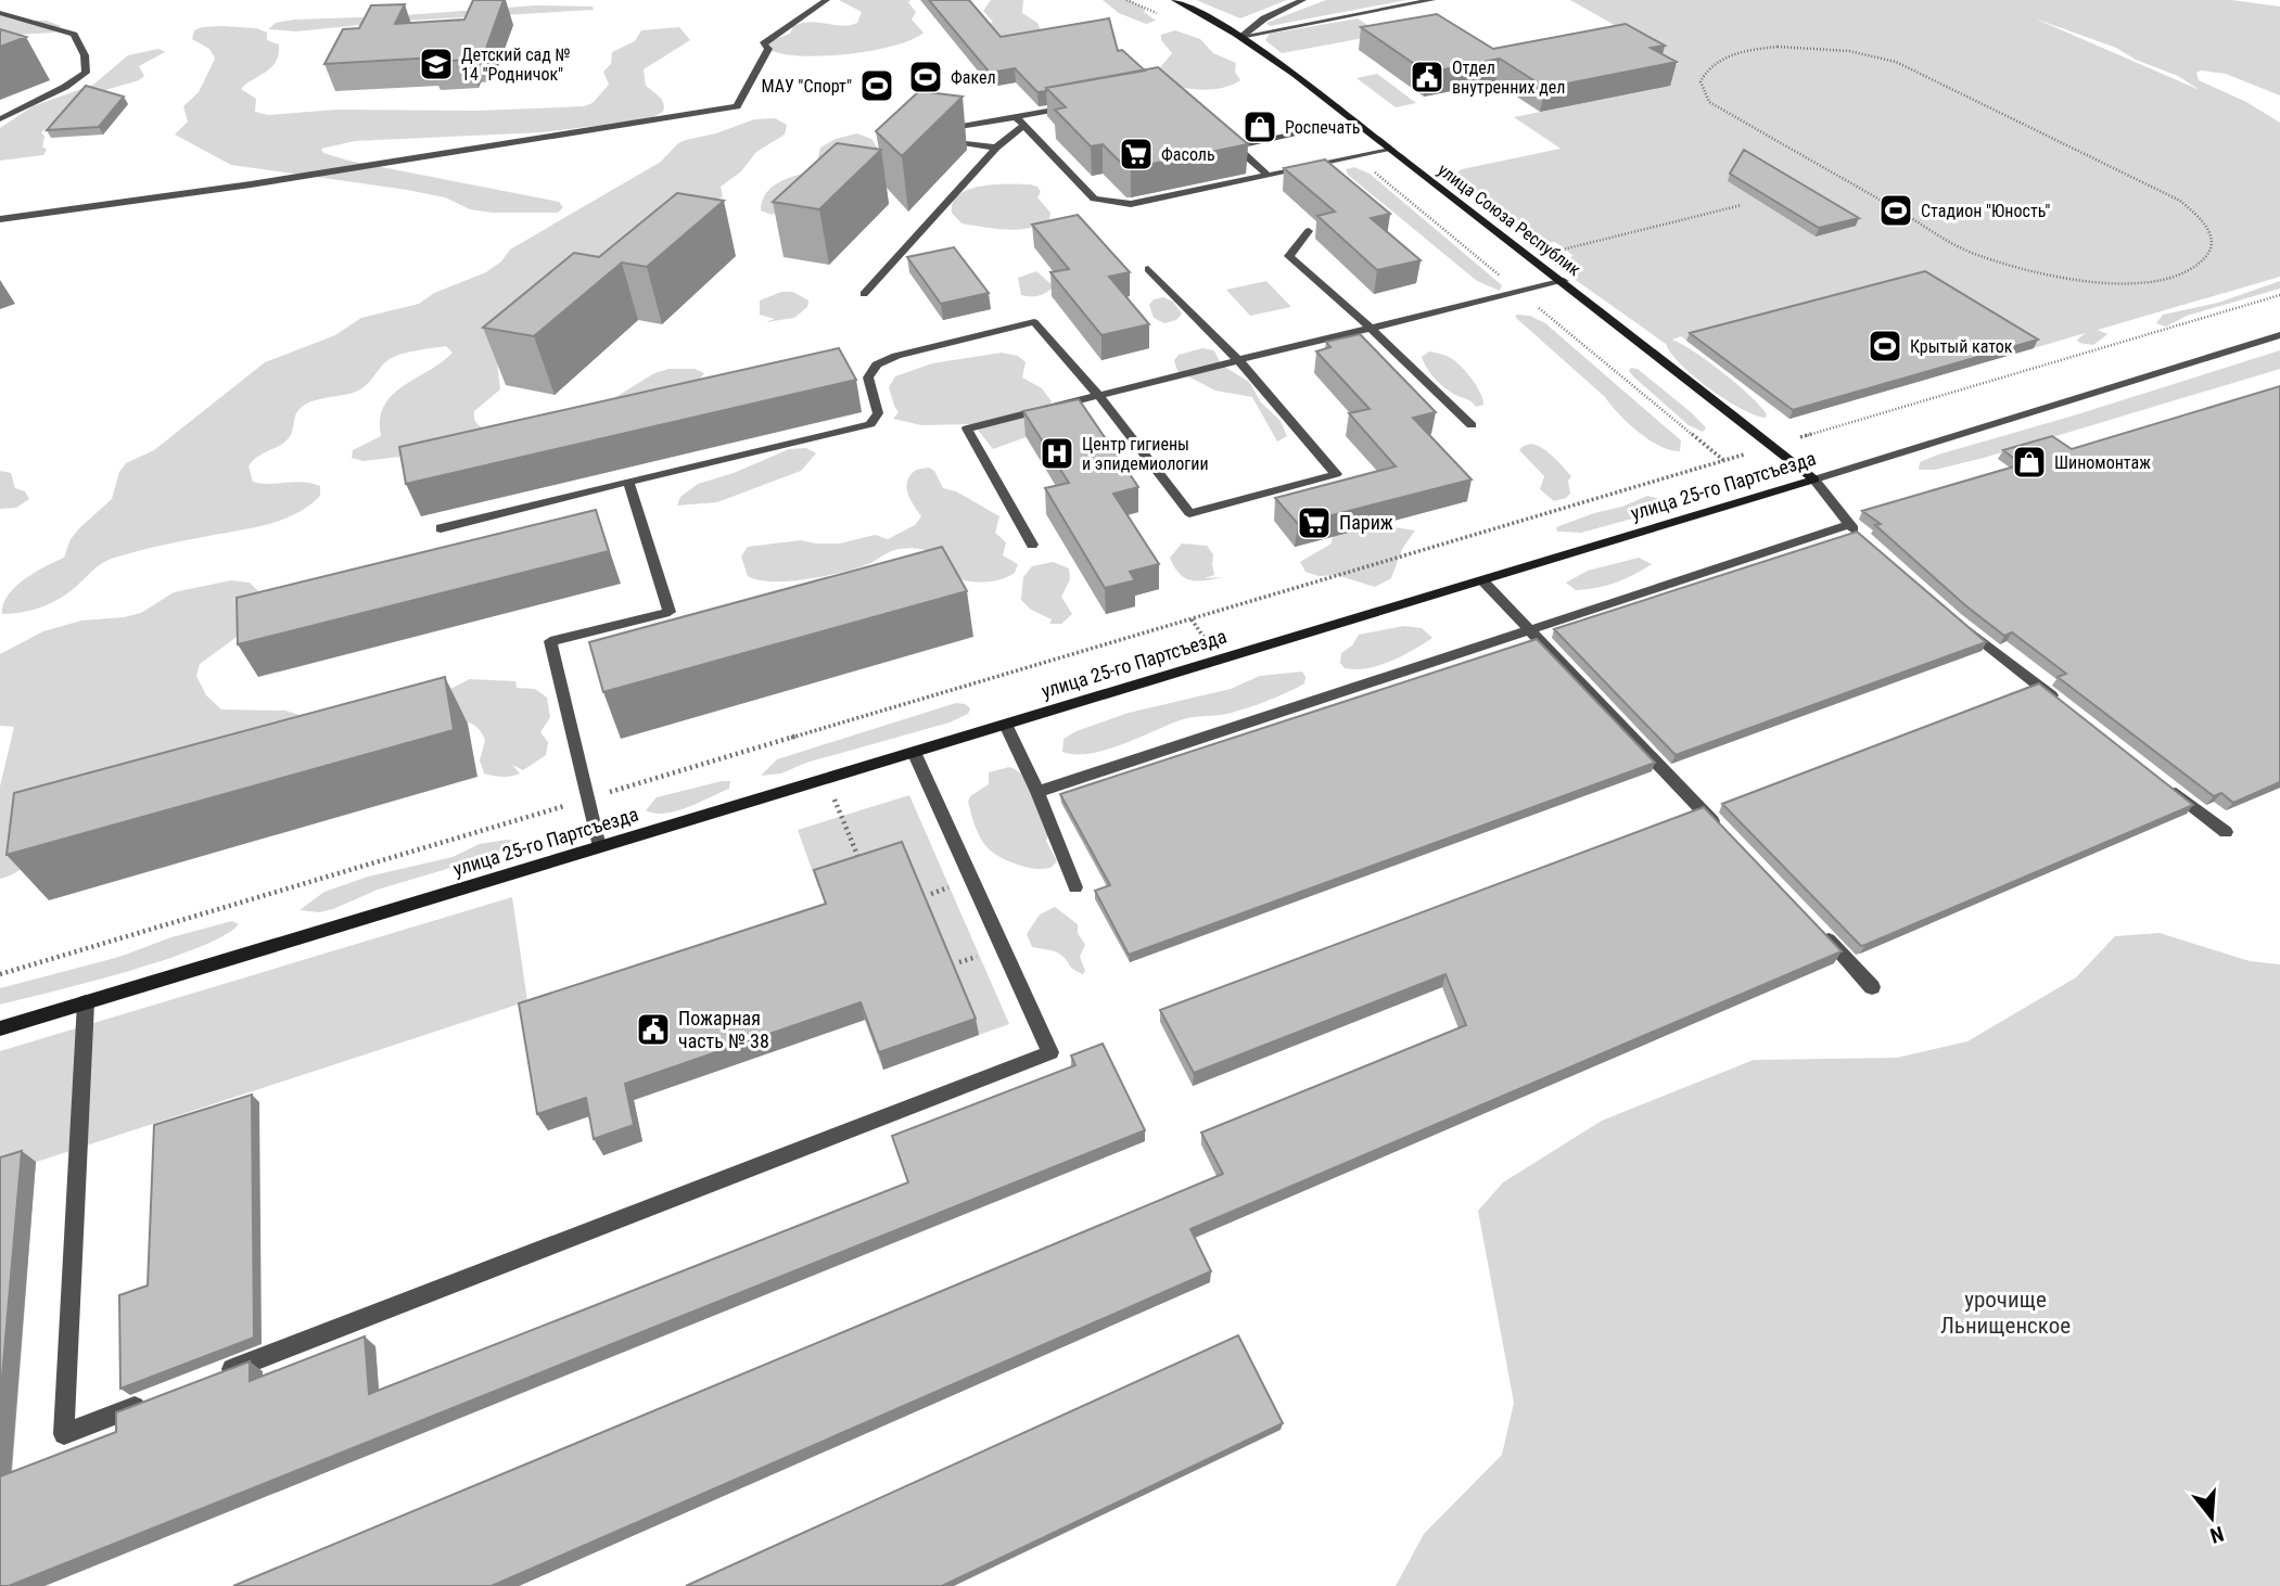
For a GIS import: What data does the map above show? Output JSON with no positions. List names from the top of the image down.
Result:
{
  "streets": {
    "street": ["улица Союза Республик", "улица 25-го Партсъезда"]
  },
  "crossings": [
    ["улица Союза Республик", "улица 25-го Партсъезда"]
  ],
  "parks": ["урочище Льнищенское"],
  "places": {
    "school or university": ["Детский сад № 14 \"Родничок\""],
    "sports": [
      "Факел",
      "МАУ \"Спорт\"",
      "Стадион \"Юность\"",
      "Крытый каток"
    ],
    "public building": ["Отдел внутренних дел", "Пожарная часть № 38"],
    "shop": ["Роспечать", "Шиномонтаж"],
    "supermarket": ["Фасоль", "Париж"],
    "hospital": ["Центр гигиены и эпидемиологии"]
  },
  "north": "bottom"
}
